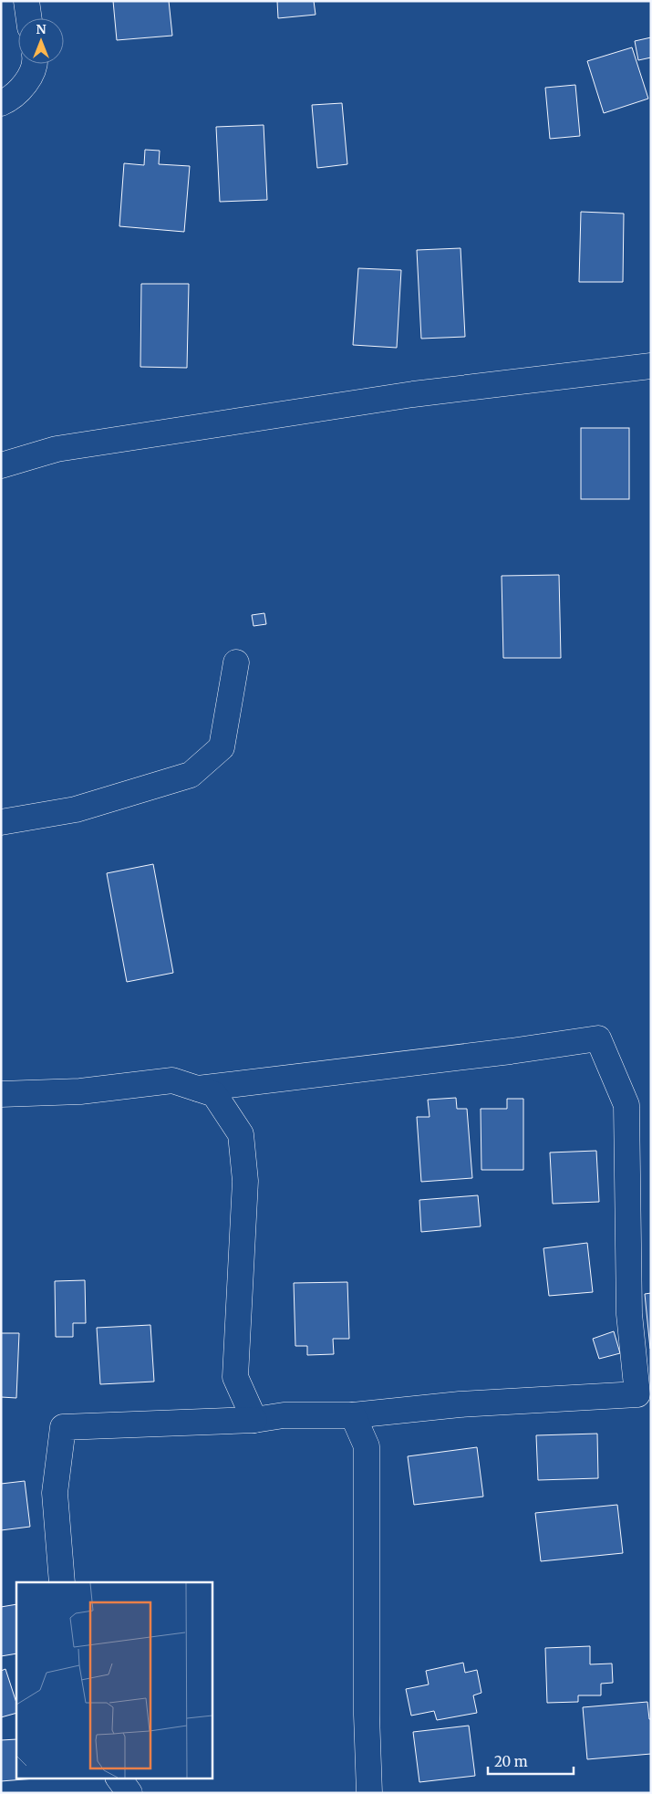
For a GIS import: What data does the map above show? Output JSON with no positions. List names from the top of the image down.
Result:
{
  "scale_bar": "20 m",
  "north": "top"
}
